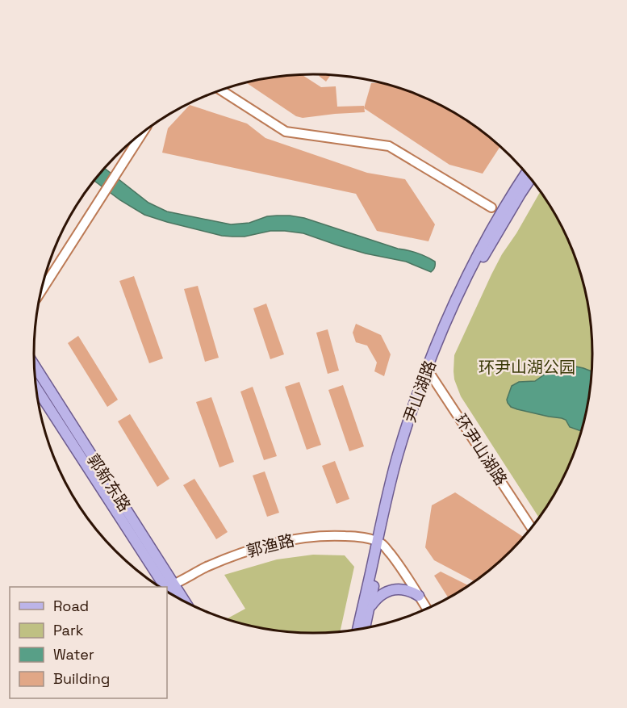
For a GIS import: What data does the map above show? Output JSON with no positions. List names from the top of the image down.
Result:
{
  "streets": {
    "main road": ["尹山湖路", "郭新东路"],
    "street": ["环尹山湖路", "郭渔路"]
  },
  "crossings": [
    ["尹山湖路", "环尹山湖路"],
    ["尹山湖路", "郭渔路"],
    ["郭新东路", "郭渔路"]
  ],
  "parks": ["环尹山湖公园"],
  "legend": [
    "Road",
    "Park",
    "Water",
    "Building"
  ]
}
